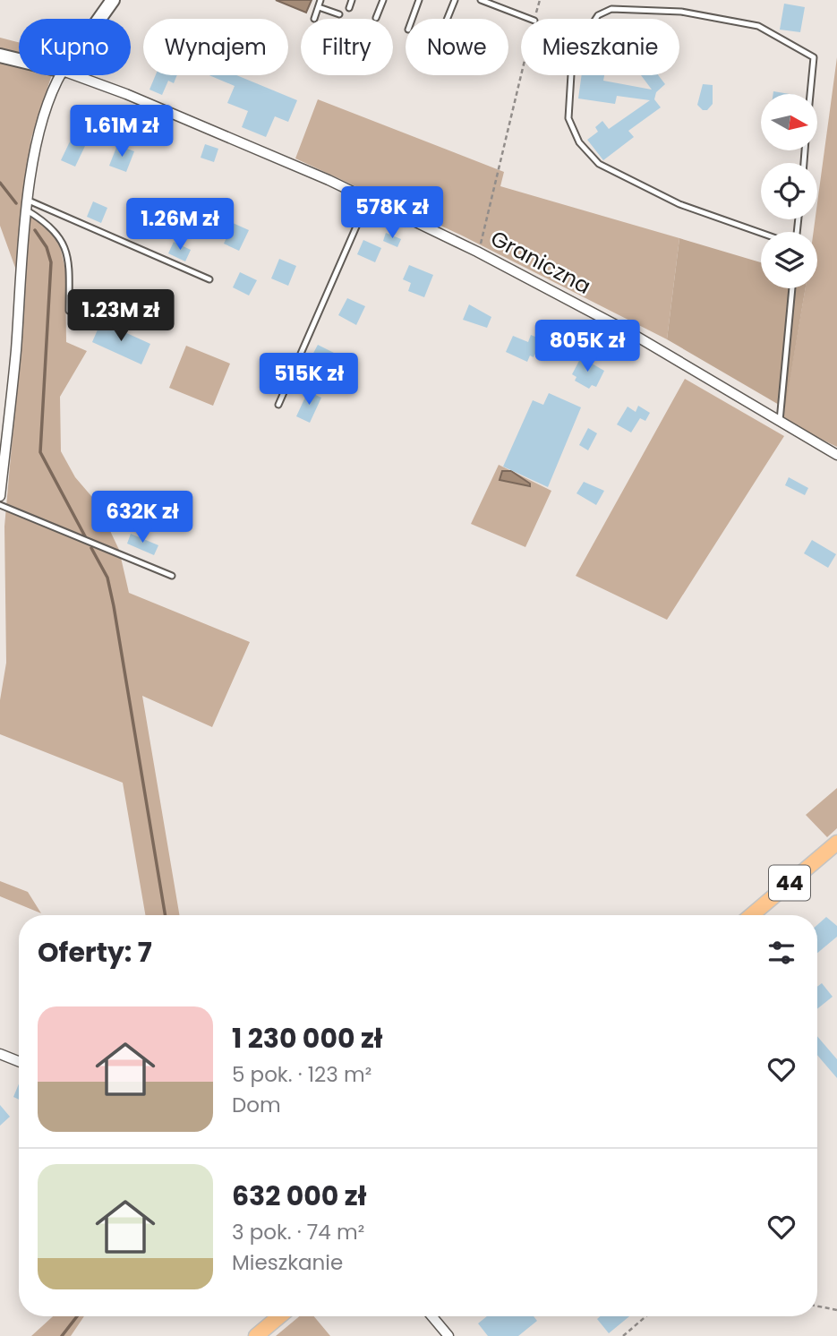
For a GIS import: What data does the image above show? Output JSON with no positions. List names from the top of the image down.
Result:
{
  "streets": {
    "main road": ["44"],
    "street": ["Graniczna"]
  },
  "north": "right",
  "page": {
    "chip": [
      "Kupno",
      "Wynajem",
      "Filtry",
      "Nowe",
      "Mieszkanie"
    ],
    "price": [
      "1.61M zł",
      "578K zł",
      "1.26M zł",
      "1.23M zł",
      "805K zł",
      "515K zł",
      "632K zł"
    ],
    "heading": "Oferty: 7",
    "list": [
      {
        "name": "1 230 000 zł",
        "note": "5 pok. · 123 m² · Dom"
      },
      {
        "name": "632 000 zł",
        "note": "3 pok. · 74 m² · Mieszkanie"
      }
    ]
  }
}
